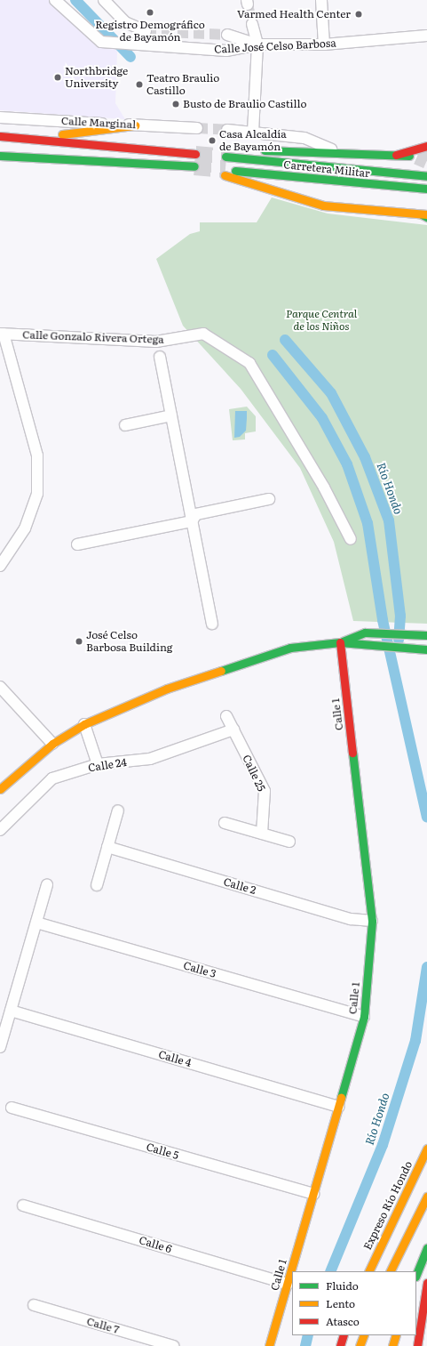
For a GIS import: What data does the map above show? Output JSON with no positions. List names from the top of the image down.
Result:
{
  "streets": {
    "main road": ["Carretera Militar", "Calle 1", "Expreso Río Hondo"],
    "street": [
      "Calle José Celso Barbosa",
      "Calle Marginal",
      "Calle Gonzalo Rivera Ortega",
      "Calle 24",
      "Calle 25",
      "Calle 2",
      "Calle 3",
      "Calle 4",
      "Calle 5",
      "Calle 6",
      "Calle 7"
    ]
  },
  "crossings": [
    ["Calle 1", "Calle 2"],
    ["Calle 1", "Calle 3"],
    ["Calle 1", "Calle 4"],
    ["Calle 1", "Calle 5"],
    ["Calle 1", "Calle 6"],
    ["Calle 24", "Calle 25"]
  ],
  "water": ["Río Hondo"],
  "parks": ["Parque Central de los Niños"],
  "places": [
    "Registro Demográfico de Bayamón",
    "Varmed Health Center",
    "Northbridge University",
    "Teatro Braulio Castillo",
    "Busto de Braulio Castillo",
    "Casa Alcaldía de Bayamón",
    "José Celso Barbosa Building"
  ],
  "legend": ["Fluido", "Lento", "Atasco"]
}
